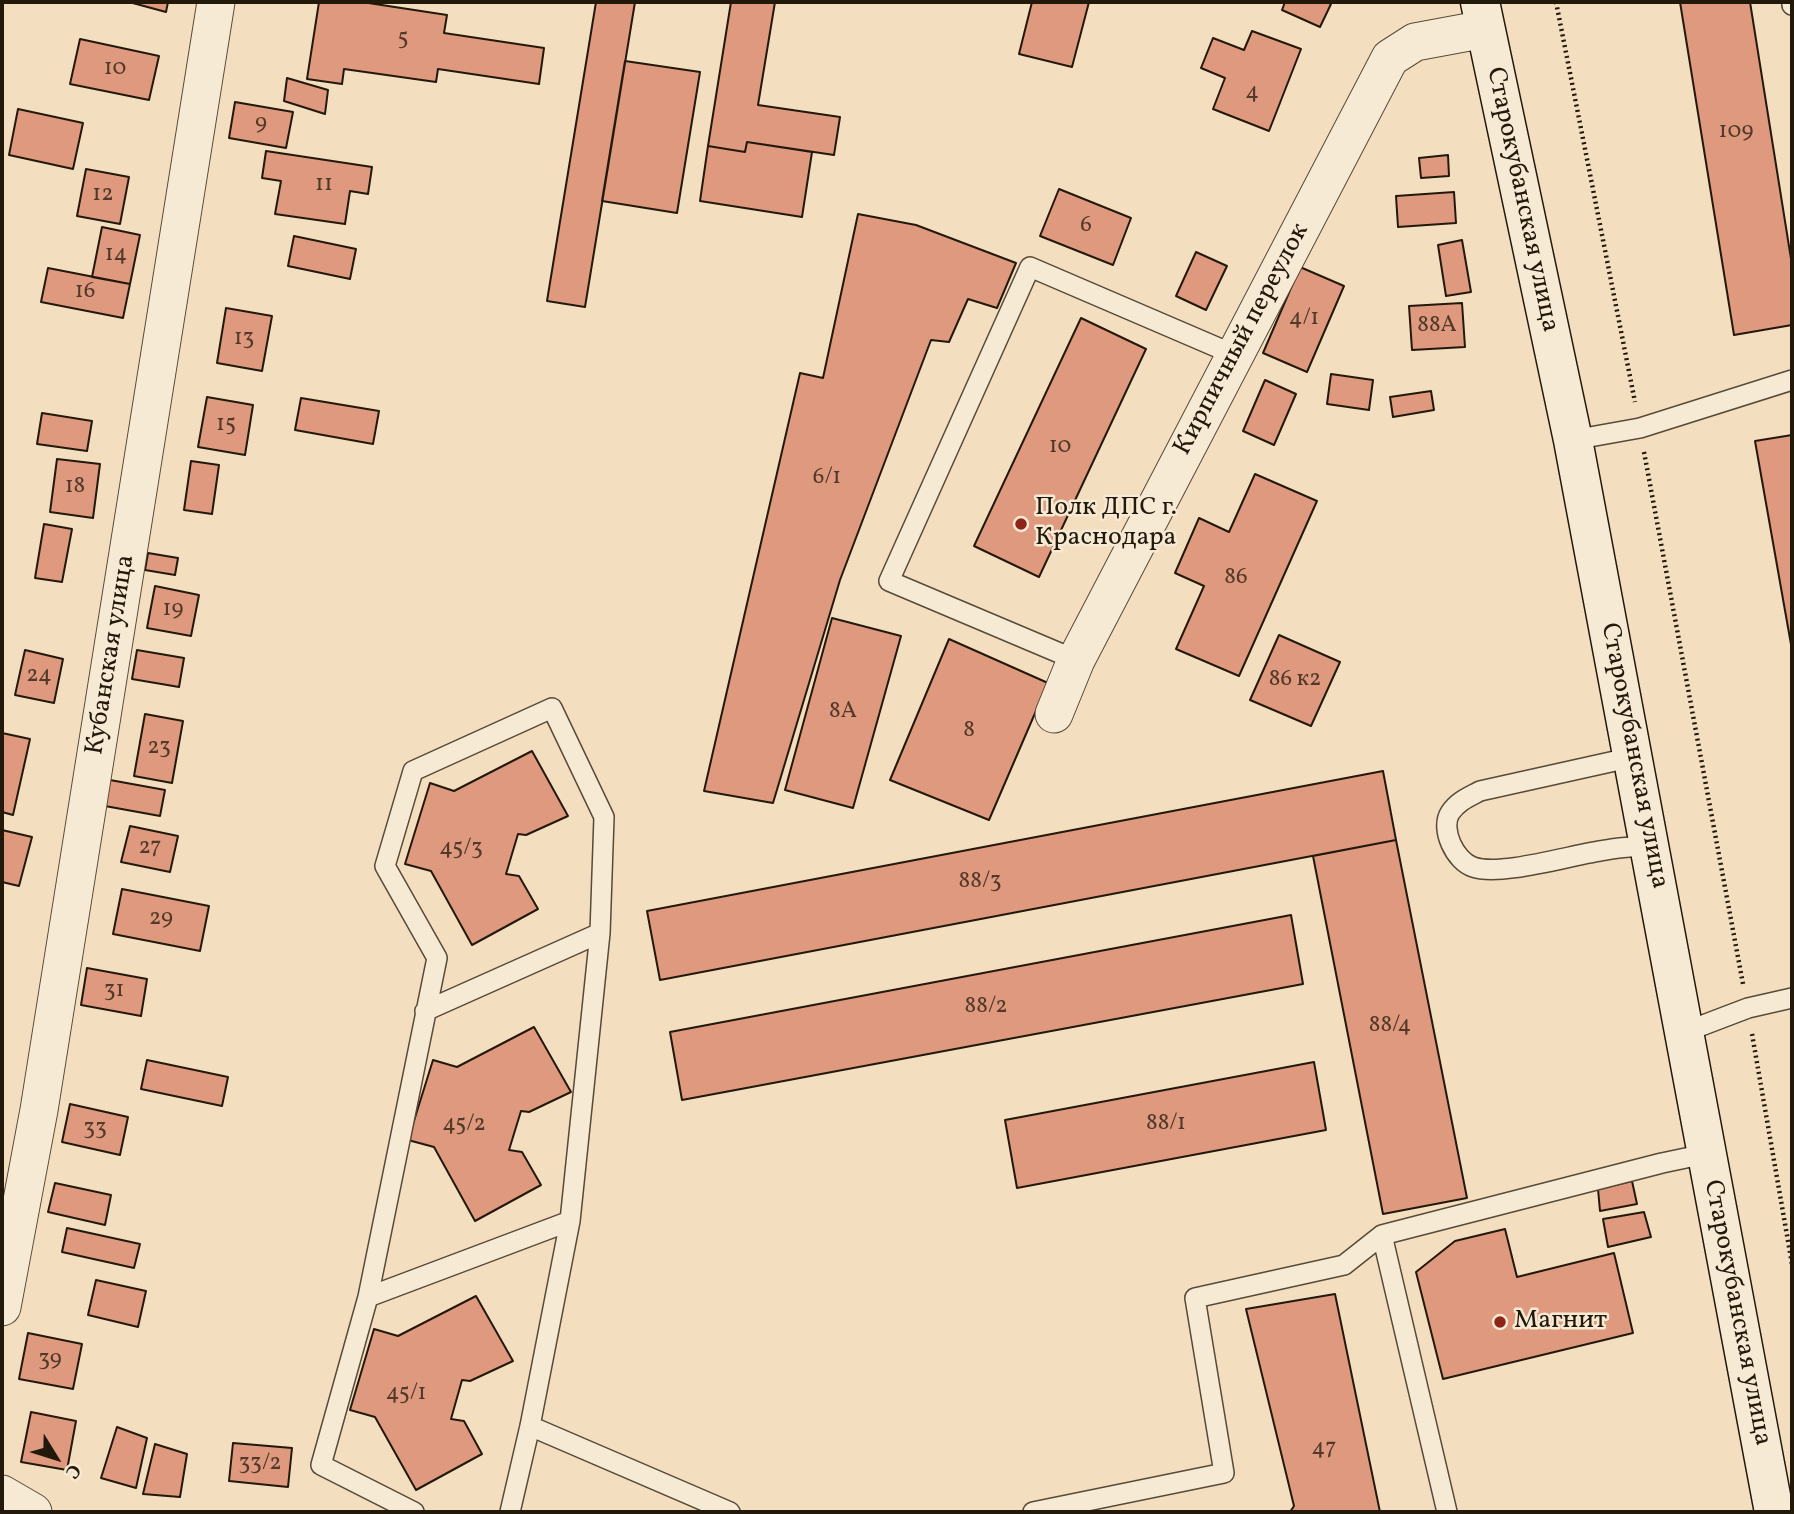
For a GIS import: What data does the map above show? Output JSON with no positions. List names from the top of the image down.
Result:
{
  "streets": {
    "street": ["Старокубанская улица", "Кирпичный переулок", "Кубанская улица"]
  },
  "crossings": [
    ["Старокубанская улица", "Кирпичный переулок"]
  ],
  "places": ["Полк ДПС г. Краснодара", "Магнит"],
  "house_numbers": [
    "5",
    "10",
    "4",
    "9",
    "109",
    "11",
    "12",
    "6",
    "14",
    "16",
    "4/1",
    "88А",
    "13",
    "15",
    "10",
    "6/1",
    "18",
    "86",
    "19",
    "24",
    "86 к2",
    "8А",
    "8",
    "23",
    "27",
    "45/3",
    "88/3",
    "29",
    "31",
    "88/2",
    "88/4",
    "88/1",
    "45/2",
    "33",
    "39",
    "45/1",
    "47",
    "33/2"
  ],
  "north": "bottom right"
}
